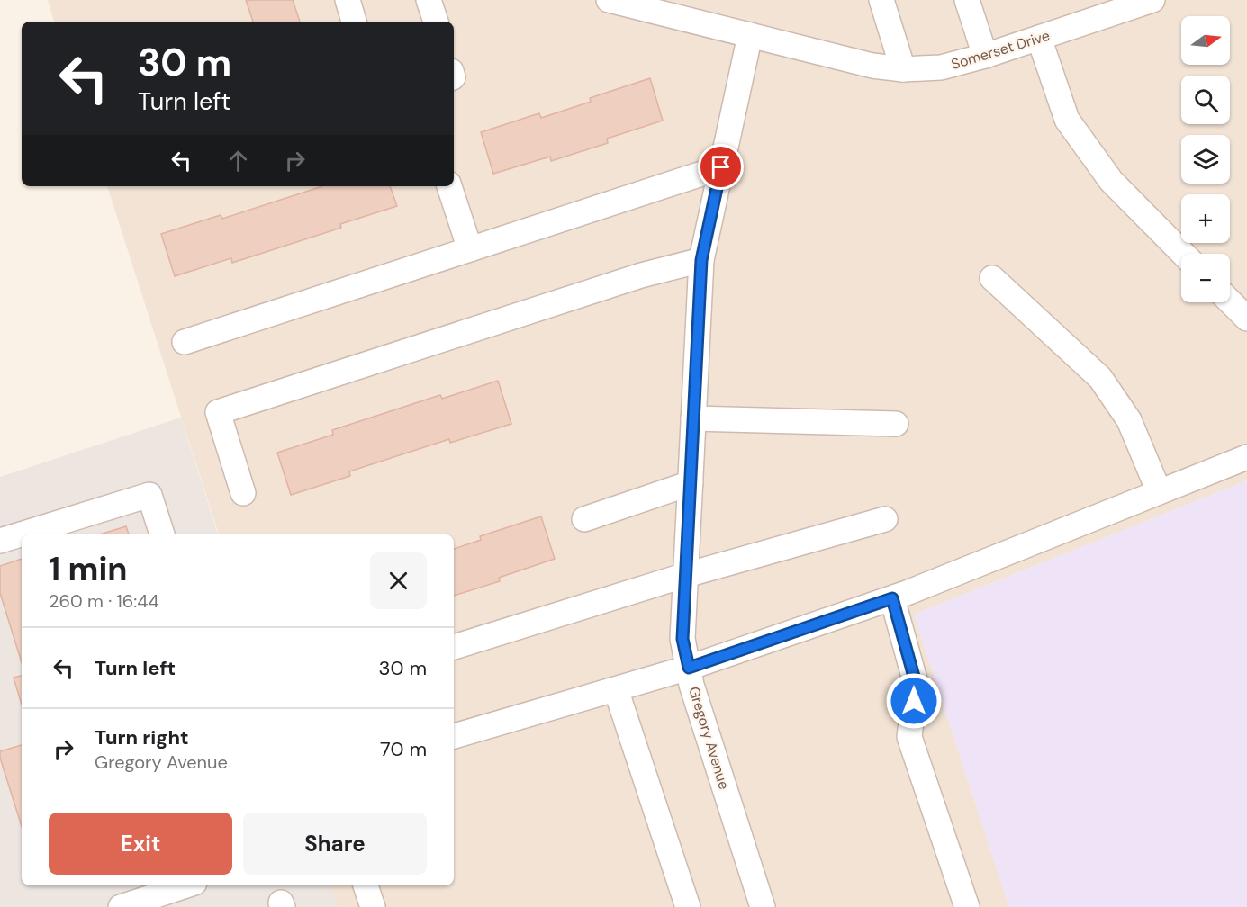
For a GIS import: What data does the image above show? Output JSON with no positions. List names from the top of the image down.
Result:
{
  "streets": {
    "street": ["Somerset Drive", "Gregory Avenue"]
  },
  "crossings": [
    ["Somerset Drive", "Gregory Avenue"]
  ],
  "north": "right",
  "page": {
    "map_buttons": ["+", "−"],
    "turn": ["30 m", "Turn left"],
    "heading": ["1 min", "260 m · 16:44"],
    "list": [
      {
        "name": "Turn left",
        "value": "30 m"
      },
      {
        "name": "Turn right",
        "note": "Gregory Avenue",
        "value": "70 m"
      }
    ],
    "buttons": ["Exit", "Share"]
  }
}
